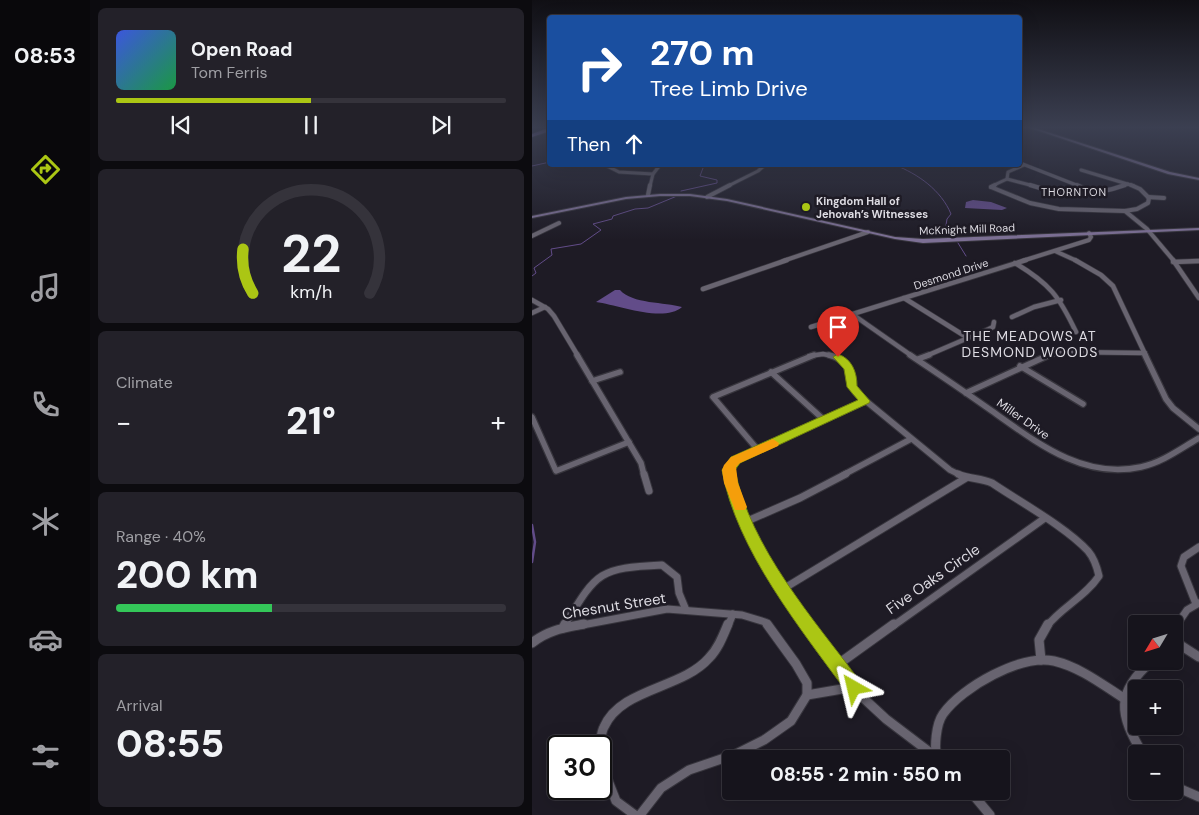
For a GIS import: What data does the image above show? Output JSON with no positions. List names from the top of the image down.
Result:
{
  "streets": {
    "street": [
      "McKnight Mill Road",
      "Desmond Drive",
      "Miller Drive",
      "Five Oaks Circle",
      "Chesnut Street"
    ]
  },
  "crossings": [
    ["McKnight Mill Road", "Desmond Drive"],
    ["Desmond Drive", "Miller Drive"]
  ],
  "districts": ["THORNTON", "THE MEADOWS AT DESMOND WOODS"],
  "places": ["Kingdom Hall of Jehovah’s Witnesses"],
  "north": "bottom left",
  "page": {
    "tabs": "08:53",
    "turn": ["270 m", "Tree Limb Drive"],
    "song": ["Open Road", "Tom Ferris"],
    "then": "Then",
    "tile": [
      "Climate",
      ["Range · 40%", "200 km"],
      ["Arrival", "08:55"]
    ],
    "heat": ["−", "21°", "+"],
    "map_buttons": ["+", "−"],
    "limit": "30",
    "trip": "08:55 · 2 min · 550 m",
    "gauge": ["22", "km/h"]
  }
}
